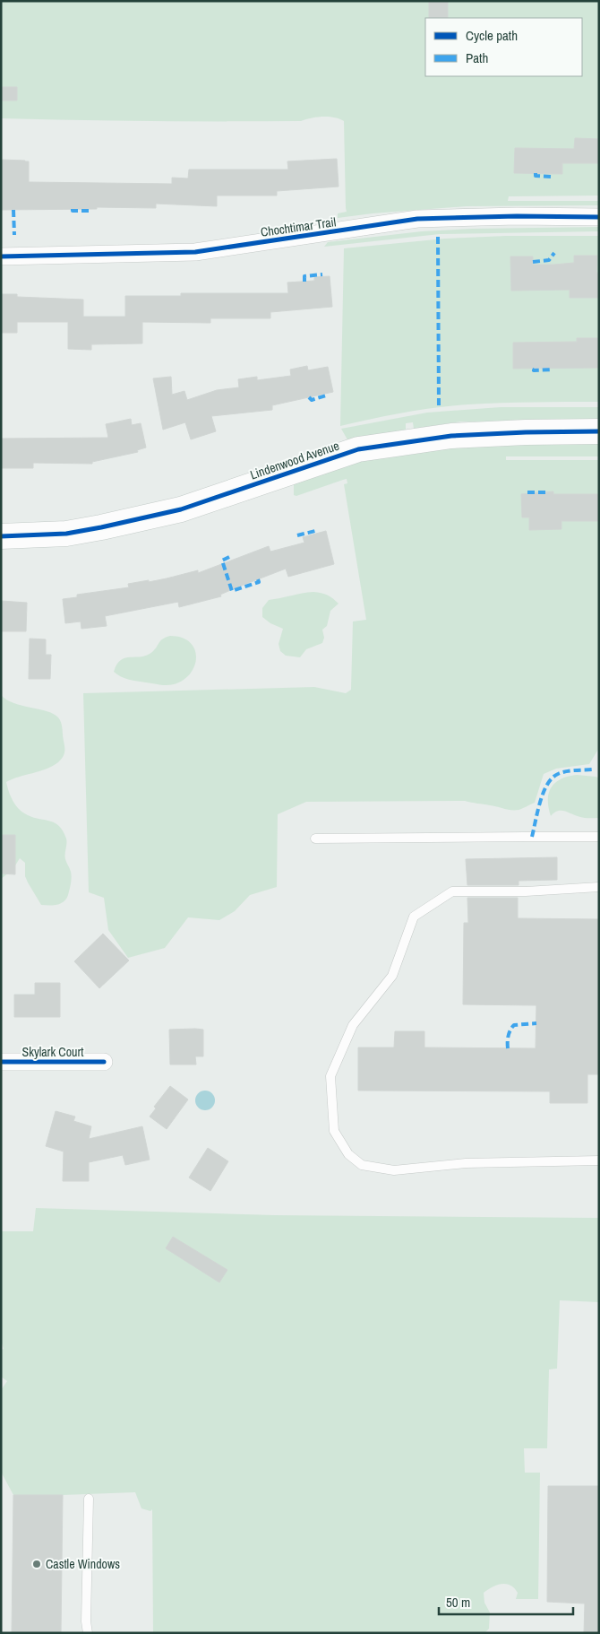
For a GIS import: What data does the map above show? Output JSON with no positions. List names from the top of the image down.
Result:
{
  "streets": {
    "street": ["Chochtimar Trail", "Lindenwood Avenue", "Skylark Court"]
  },
  "places": ["Castle Windows"],
  "legend": ["Cycle path", "Path"],
  "scale_bar": "50 m"
}
